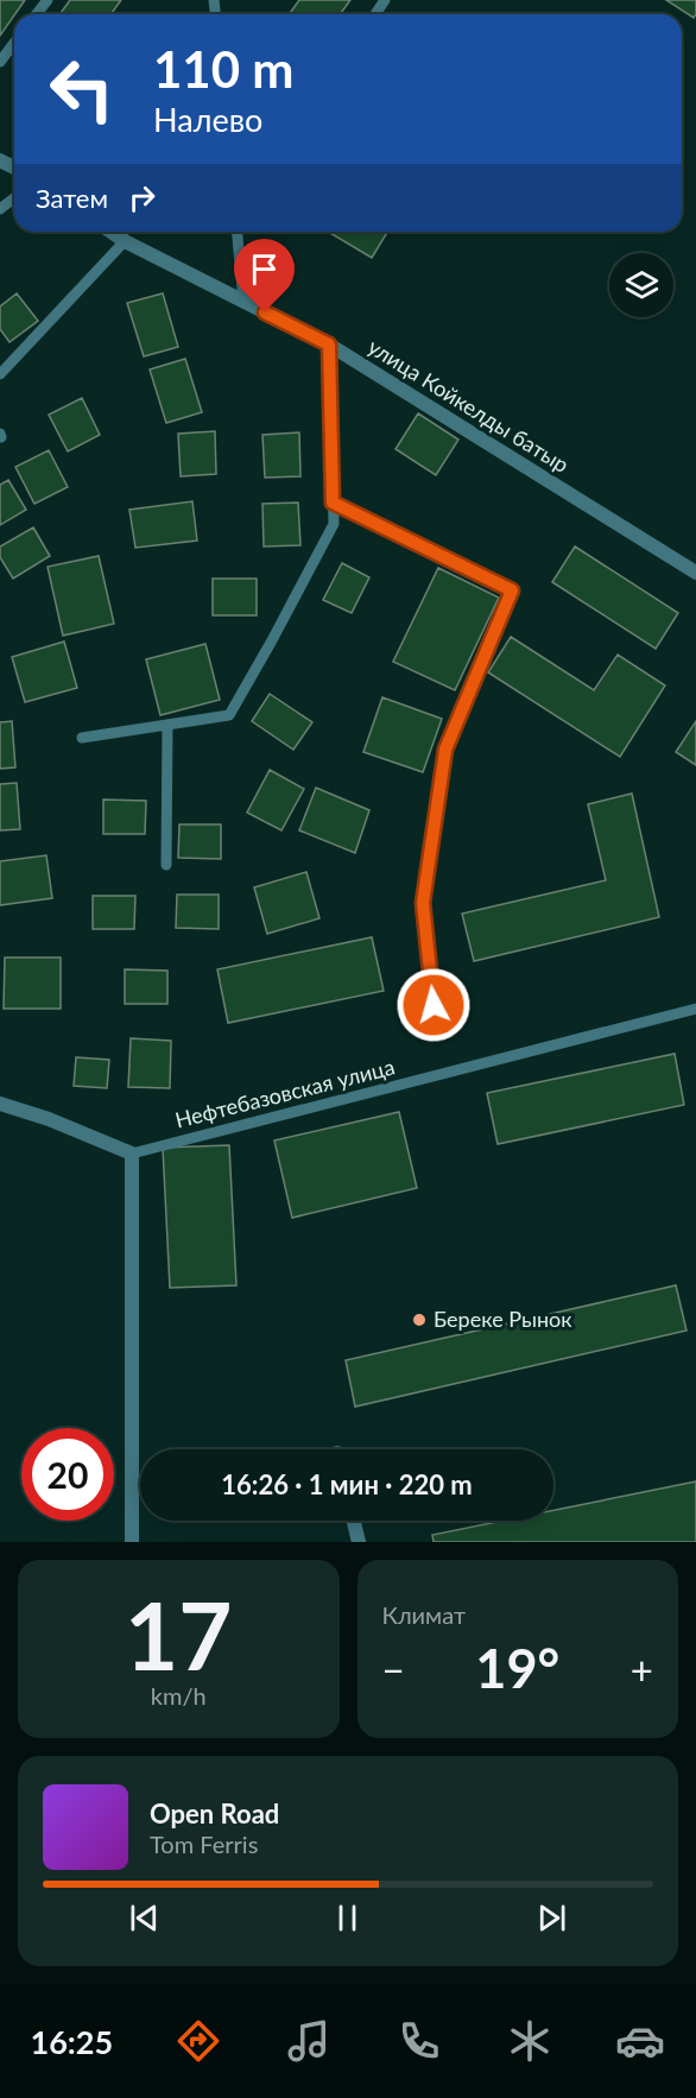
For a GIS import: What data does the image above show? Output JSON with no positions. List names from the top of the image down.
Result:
{
  "streets": {
    "street": ["улица Койкелды батыр"],
    "lane": ["Нефтебазовская улица"]
  },
  "places": ["Береке Рынок"],
  "page": {
    "turn": ["110 m", "Налево"],
    "then": "Затем",
    "limit": "20",
    "trip": "16:26 · 1 мин · 220 m",
    "tile": [
      ["17", "km/h"],
      "Климат"
    ],
    "heat": ["−", "19°", "+"],
    "song": ["Open Road", "Tom Ferris"],
    "tabs": "16:25"
  }
}
